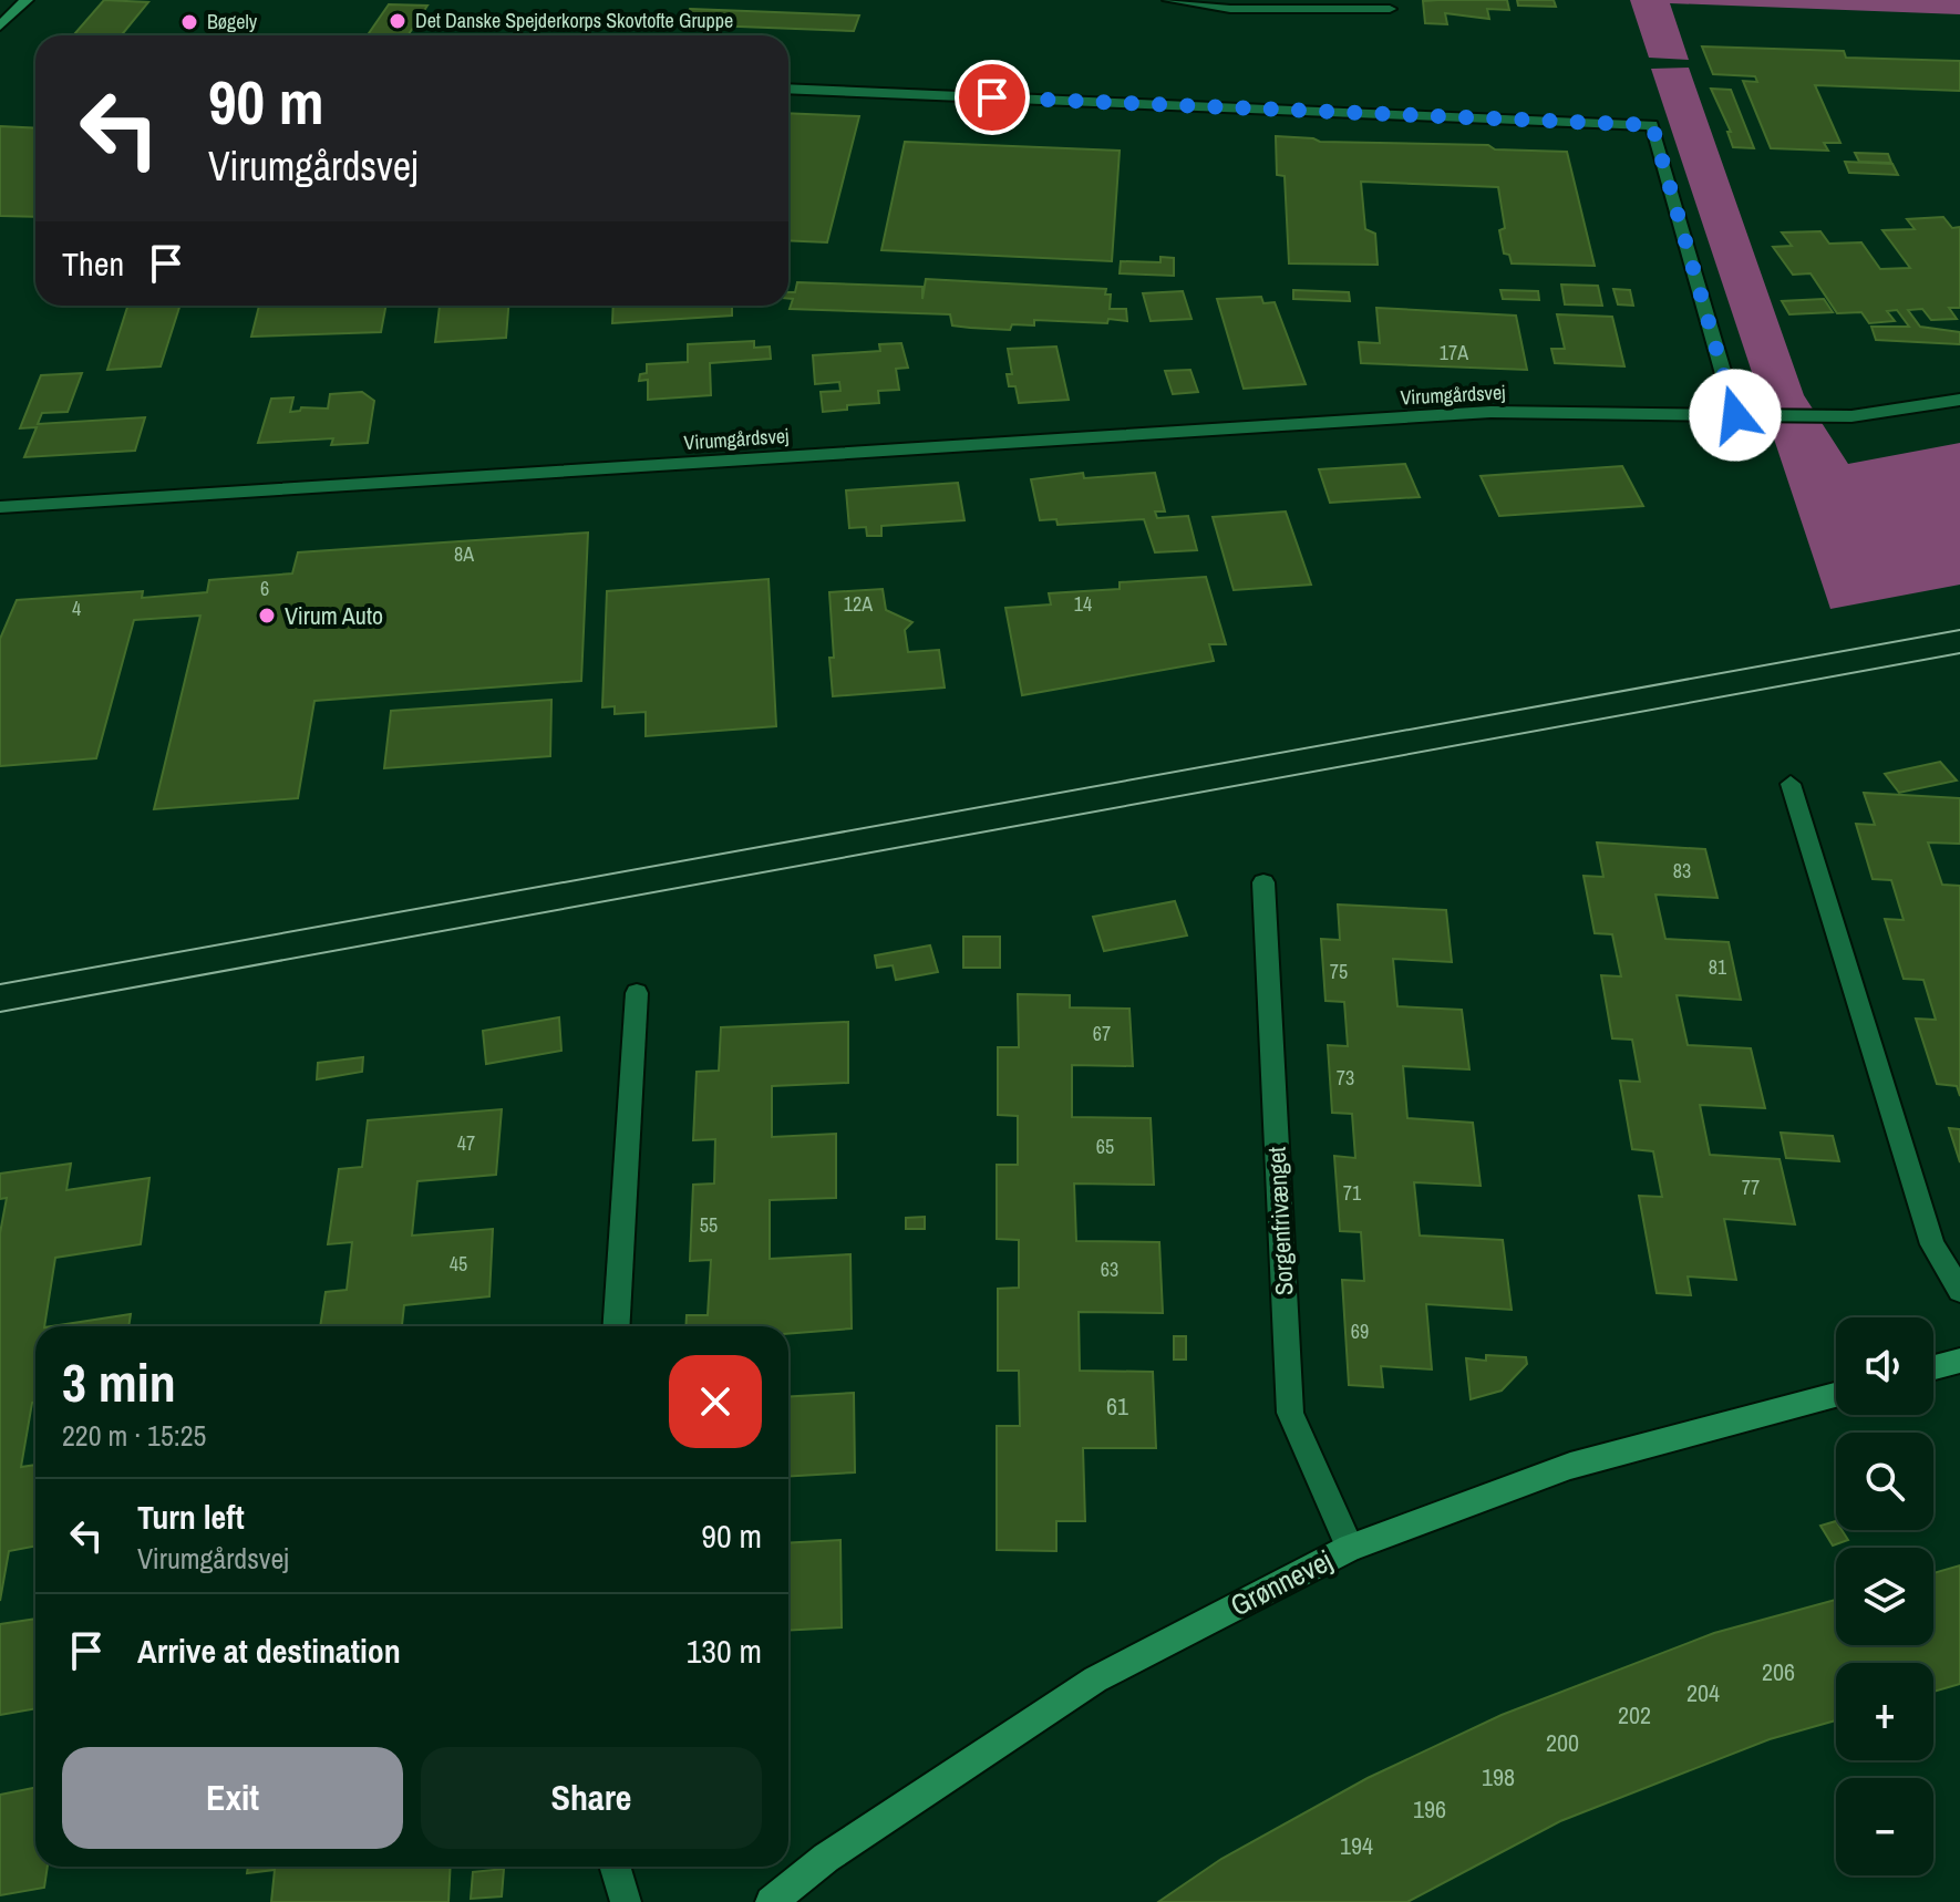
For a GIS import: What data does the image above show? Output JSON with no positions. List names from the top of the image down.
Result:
{
  "streets": {
    "street": ["Virumgårdsvej", "Sorgenfrivænget", "Grønnevej"]
  },
  "crossings": [
    ["Sorgenfrivænget", "Grønnevej"]
  ],
  "places": ["Det Danske Spejderkorps Skovtofte Gruppe", "Bøgely", "Virum Auto"],
  "house_numbers": [
    "17A",
    "8A",
    "6",
    "12A",
    "14",
    "4",
    "83",
    "81",
    "75",
    "67",
    "73",
    "47",
    "65",
    "77",
    "71",
    "55",
    "45",
    "63",
    "69",
    "61",
    "206",
    "204",
    "202",
    "200",
    "198",
    "196",
    "194"
  ],
  "page": {
    "turn": ["90 m", "Virumgårdsvej"],
    "then": "Then",
    "map_buttons": ["+", "−"],
    "heading": ["3 min", "220 m · 15:25"],
    "list": [
      {
        "name": "Turn left",
        "note": "Virumgårdsvej",
        "value": "90 m"
      },
      {
        "name": "Arrive at destination",
        "value": "130 m"
      }
    ],
    "buttons": ["Exit", "Share"]
  }
}
